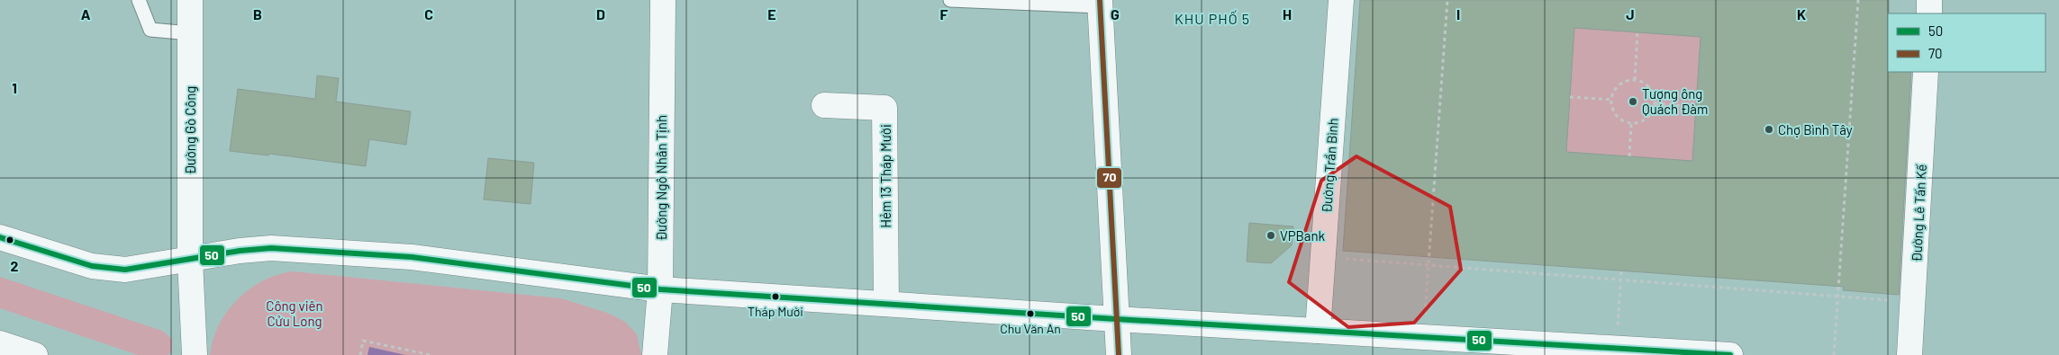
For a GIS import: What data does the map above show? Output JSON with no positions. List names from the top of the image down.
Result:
{
  "streets": {
    "street": [
      "Đường Gò Công",
      "Đường Trần Bình",
      "Hẻm 13 Tháp Mười",
      "Đường Ngô Nhân Tịnh",
      "Đường Lê Tấn Kế"
    ]
  },
  "districts": ["KHU PHỐ 5"],
  "parks": ["Công viên Cửu Long"],
  "places": [
    "Tượng ông Quách Đàm",
    "Chợ Bình Tây",
    "VPBank",
    "Tháp Mười",
    "Chu Văn An"
  ],
  "lines": ["transit line 70", "transit line 50"],
  "legend": ["50", "70"],
  "grid": {
    "columns": [
      "A",
      "B",
      "C",
      "D",
      "E",
      "F",
      "G",
      "H",
      "I",
      "J",
      "K"
    ],
    "rows": ["1", "2"]
  }
}
